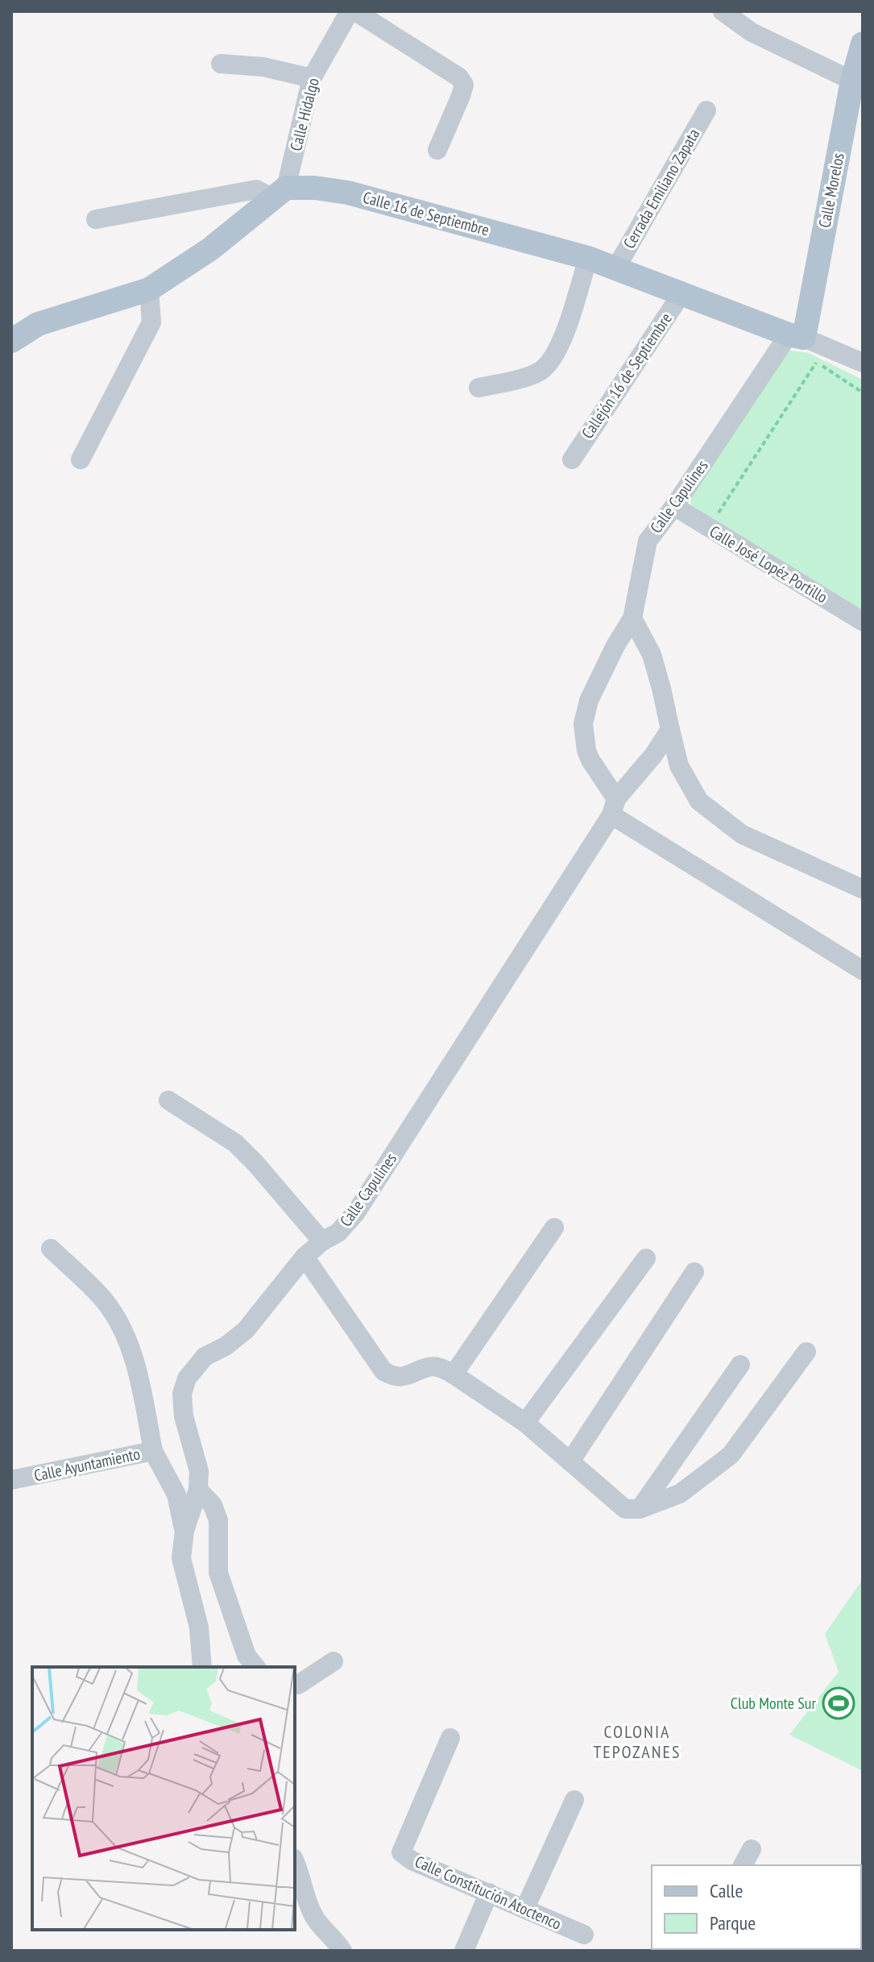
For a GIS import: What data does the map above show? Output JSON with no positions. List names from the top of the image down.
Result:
{
  "streets": {
    "main road": ["Calle Morelos", "Calle 16 de Septiembre"],
    "street": [
      "Calle Hidalgo",
      "Cerrada Emiliano Zapata",
      "Callejón 16 de Septiembre",
      "Calle Capulines",
      "Calle José Lopéz Portillo",
      "Calle Ayuntamiento",
      "Calle Constitución Atoctenco"
    ]
  },
  "crossings": [
    ["Calle Hidalgo", "Calle 16 de Septiembre"],
    ["Cerrada Emiliano Zapata", "Calle 16 de Septiembre"],
    ["Calle Morelos", "Calle 16 de Septiembre"],
    ["Calle Morelos", "Calle Capulines"],
    ["Calle 16 de Septiembre", "Callejón 16 de Septiembre"],
    ["Calle 16 de Septiembre", "Calle Capulines"],
    ["Calle Capulines", "Calle José Lopéz Portillo"],
    ["Calle Capulines", "Calle Ayuntamiento"]
  ],
  "districts": ["COLONIA TEPOZANES"],
  "places": {
    "sports": ["Club Monte Sur"]
  },
  "legend": ["Calle", "Parque"]
}
